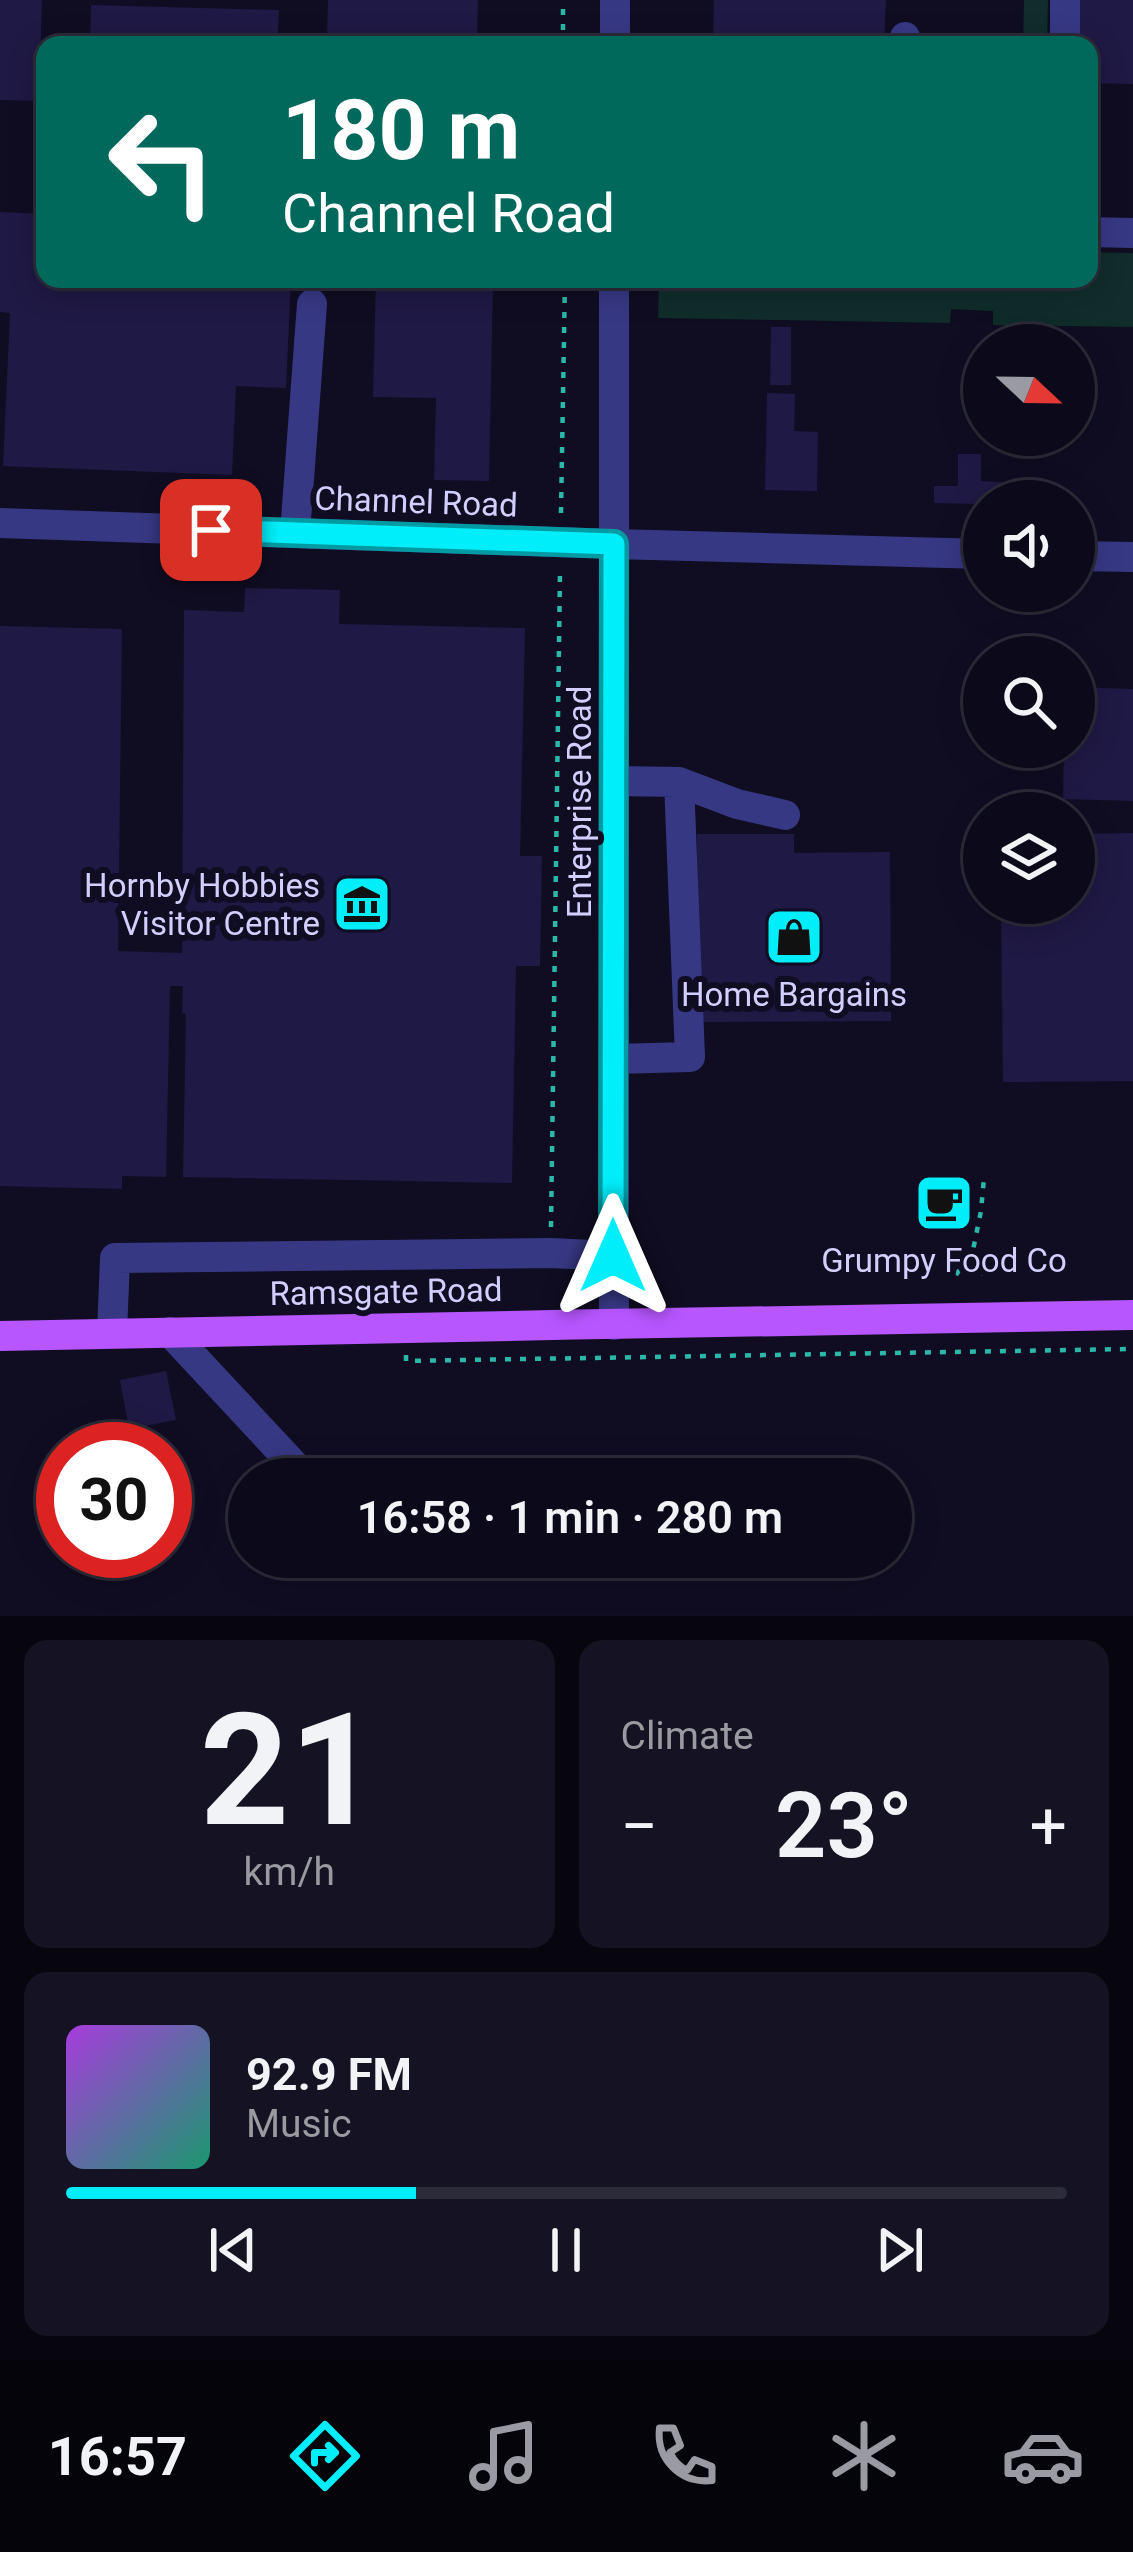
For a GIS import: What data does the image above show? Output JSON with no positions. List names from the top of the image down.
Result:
{
  "streets": {
    "main road": ["Ramsgate Road"],
    "street": ["Channel Road", "Enterprise Road"]
  },
  "crossings": [
    ["Channel Road", "Enterprise Road"],
    ["Enterprise Road", "Ramsgate Road"]
  ],
  "places": {
    "museum": ["Hornby Hobbies Visitor Centre"],
    "shop": ["Home Bargains"],
    "cafe": ["Grumpy Food Co"]
  },
  "north": "right",
  "page": {
    "turn": ["180 m", "Channel Road"],
    "limit": "30",
    "trip": "16:58 · 1 min · 280 m",
    "tile": [
      ["21", "km/h"],
      "Climate"
    ],
    "heat": ["−", "23°", "+"],
    "song": ["92.9 FM", "Music"],
    "tabs": "16:57"
  }
}
